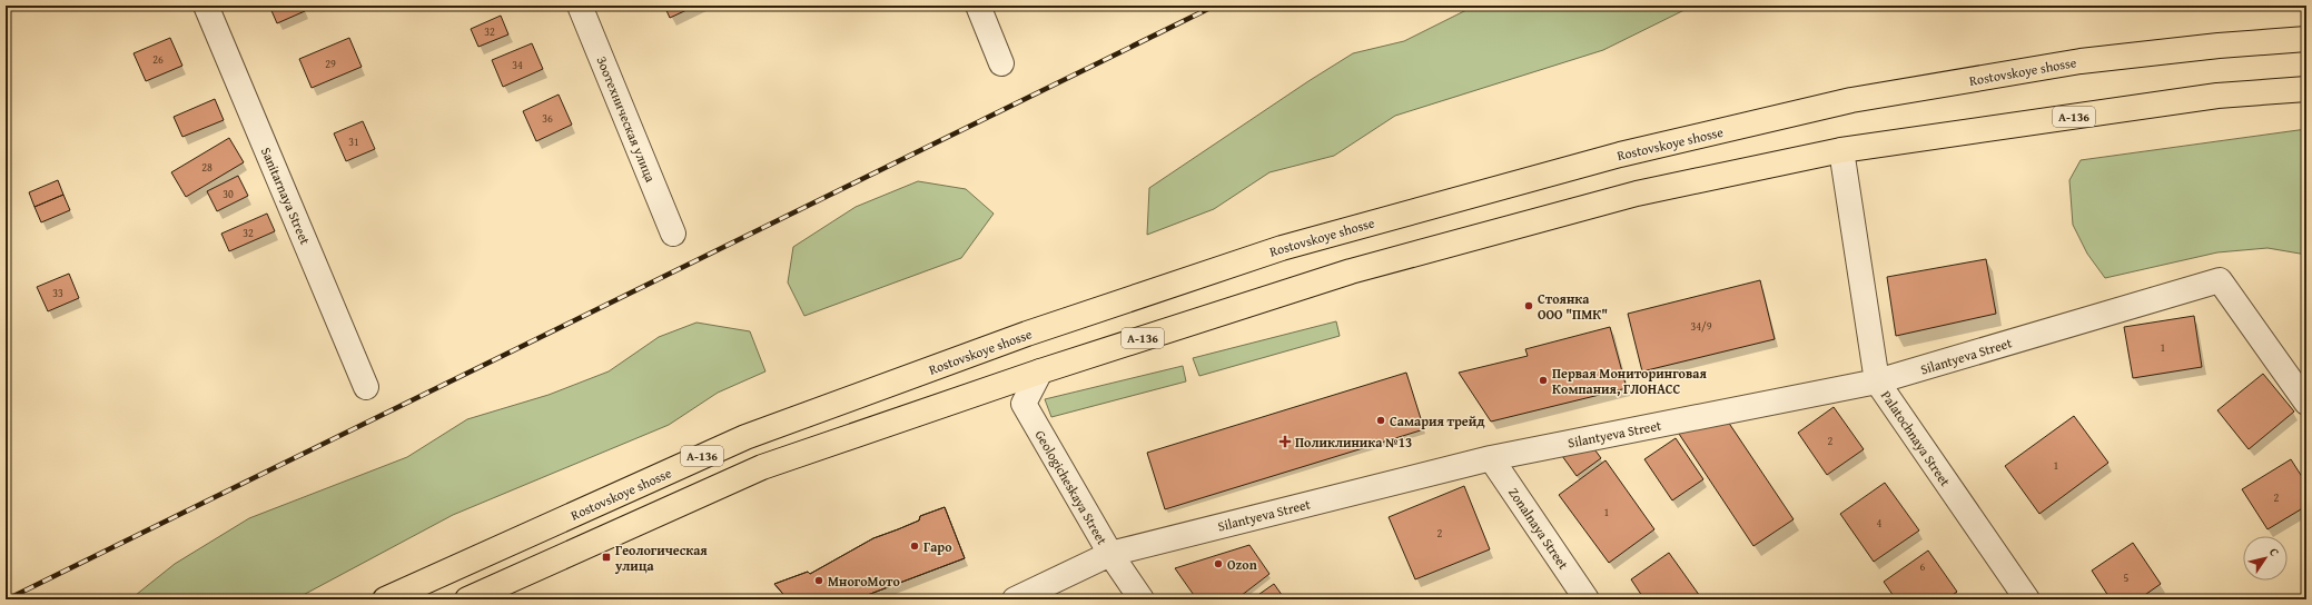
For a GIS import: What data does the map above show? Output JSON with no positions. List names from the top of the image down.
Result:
{
  "streets": {
    "highway": ["Rostovskoye shosse", "А-136"],
    "street": [
      "Зоотехническая улица",
      "Sanitarnaya Street",
      "Silantyeva Street",
      "Palatochnaya Street",
      "Geologicheskaya Street",
      "Zonalnaya Street"
    ]
  },
  "crossings": [
    ["А-136", "Palatochnaya Street"],
    ["А-136", "Geologicheskaya Street"],
    ["Silantyeva Street", "Palatochnaya Street"],
    ["Silantyeva Street", "Geologicheskaya Street"],
    ["Silantyeva Street", "Zonalnaya Street"]
  ],
  "places": {
    "other": [
      "Стоянка ООО \"ПМК\"",
      "Первая Мониторинговая Компания, ГЛОНАСС",
      "Самария трейд",
      "Гаро",
      "Ozon",
      "МногоМото"
    ],
    "health": ["Поликлиника №13"],
    "transit": ["Геологическая улица"]
  },
  "house_numbers": [
    "32",
    "26",
    "29",
    "34",
    "36",
    "31",
    "28",
    "30",
    "32",
    "33",
    "34/9",
    "1",
    "2",
    "1",
    "2",
    "1",
    "4",
    "2",
    "6",
    "5"
  ],
  "north": "top right"
}
